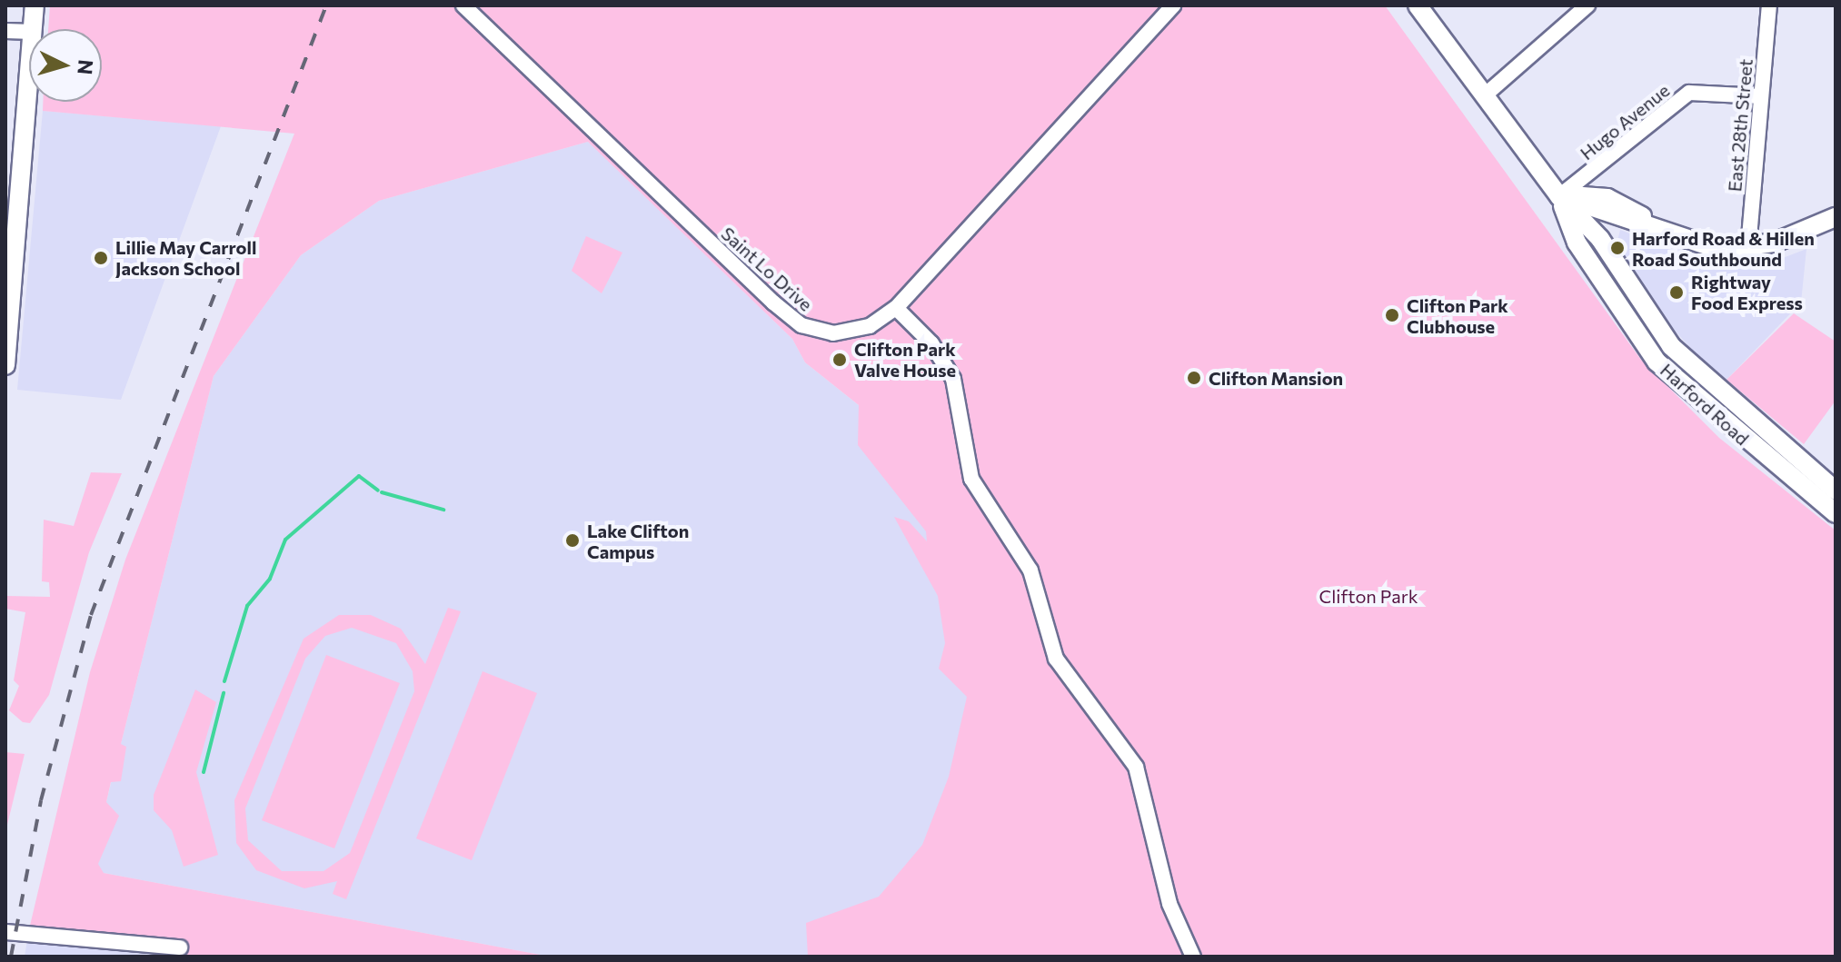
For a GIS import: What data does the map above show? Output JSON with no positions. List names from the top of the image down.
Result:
{
  "streets": {
    "main road": ["Harford Road"],
    "street": ["Hugo Avenue", "East 28th Street", "Saint Lo Drive"]
  },
  "crossings": [
    ["Hugo Avenue", "East 28th Street"],
    ["Hugo Avenue", "Harford Road"]
  ],
  "parks": ["Clifton Park"],
  "places": [
    "Harford Road & Hillen Road Southbound",
    "Lillie May Carroll Jackson School",
    "Rightway Food Express",
    "Clifton Park Clubhouse",
    "Clifton Park Valve House",
    "Clifton Mansion",
    "Lake Clifton Campus"
  ],
  "north": "right"
}
